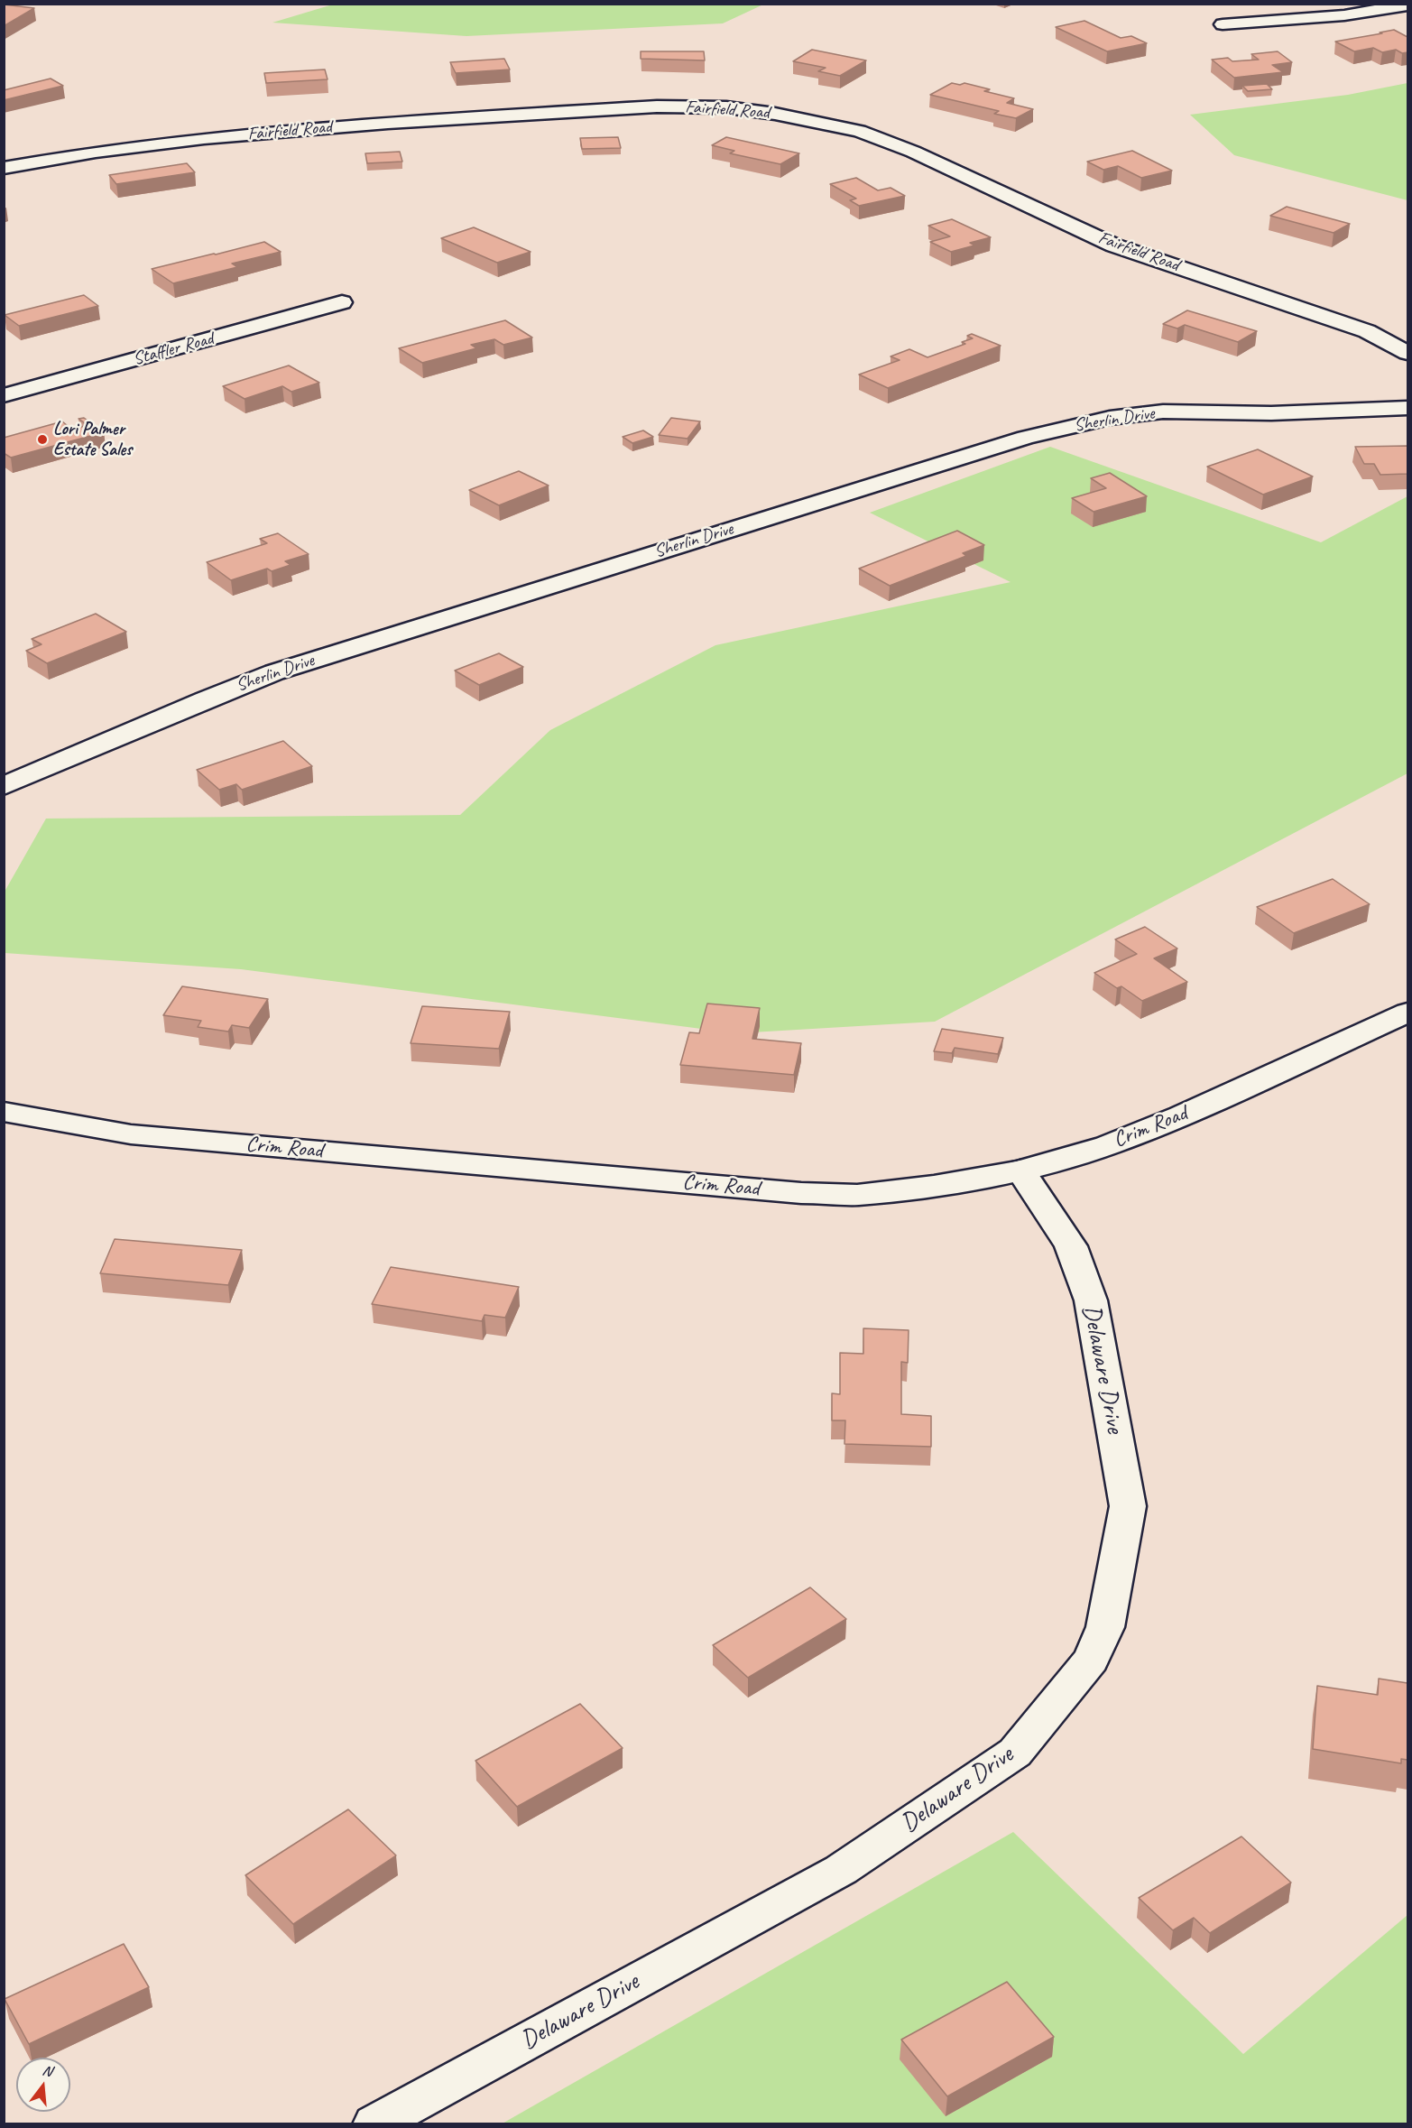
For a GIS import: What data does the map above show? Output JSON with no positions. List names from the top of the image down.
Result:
{
  "streets": {
    "street": [
      "Fairfield Road",
      "Staffler Road",
      "Sherlin Drive",
      "Crim Road",
      "Delaware Drive"
    ]
  },
  "crossings": [
    ["Crim Road", "Delaware Drive"]
  ],
  "places": ["Lori Palmer Estate Sales"],
  "north": "top"
}
